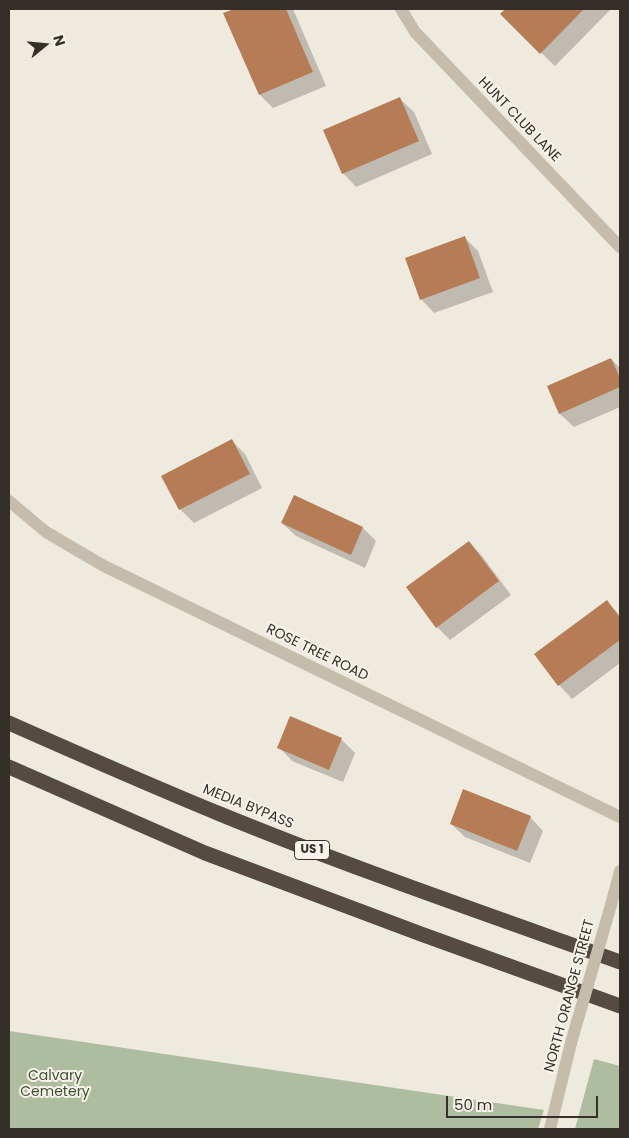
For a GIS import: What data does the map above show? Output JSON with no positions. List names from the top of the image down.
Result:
{
  "streets": {
    "highway": ["MEDIA BYPASS", "US 1"],
    "street": ["HUNT CLUB LANE", "ROSE TREE ROAD", "NORTH ORANGE STREET"]
  },
  "parks": ["Calvary Cemetery"],
  "scale_bar": "50 m",
  "north": "right"
}
